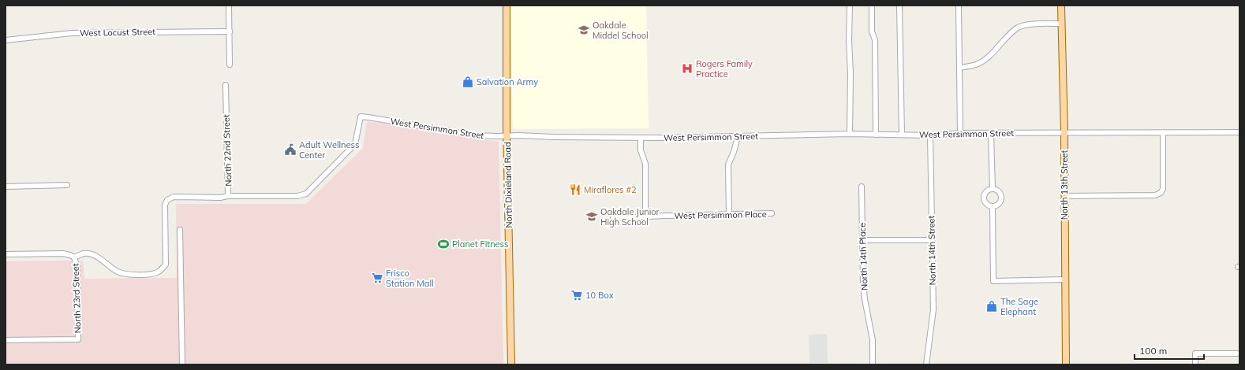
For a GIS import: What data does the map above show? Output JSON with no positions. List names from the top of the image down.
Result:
{
  "streets": {
    "main road": ["North Dixieland Road", "North 13th Street"],
    "street": [
      "West Locust Street",
      "West Persimmon Street",
      "North 22nd Street",
      "West Persimmon Place",
      "North 14th Street",
      "North 14th Place",
      "North 23rd Street"
    ]
  },
  "crossings": [
    ["West Persimmon Street", "North 22nd Street"],
    ["West Persimmon Street", "North Dixieland Road"],
    ["West Persimmon Street", "North 13th Street"],
    ["West Persimmon Street", "North 14th Street"],
    ["North 22nd Street", "North 23rd Street"]
  ],
  "places": {
    "school or university": ["Oakdale Middel School", "Oakdale Junior High School"],
    "hospital": ["Rogers Family Practice"],
    "shop": ["Salvation Army", "The Sage Elephant"],
    "public building": ["Adult Wellness Center"],
    "restaurant": ["Miraflores #2"],
    "sports": ["Planet Fitness"],
    "supermarket": ["Frisco Station Mall", "10 Box"]
  },
  "scale_bar": "100 m"
}
